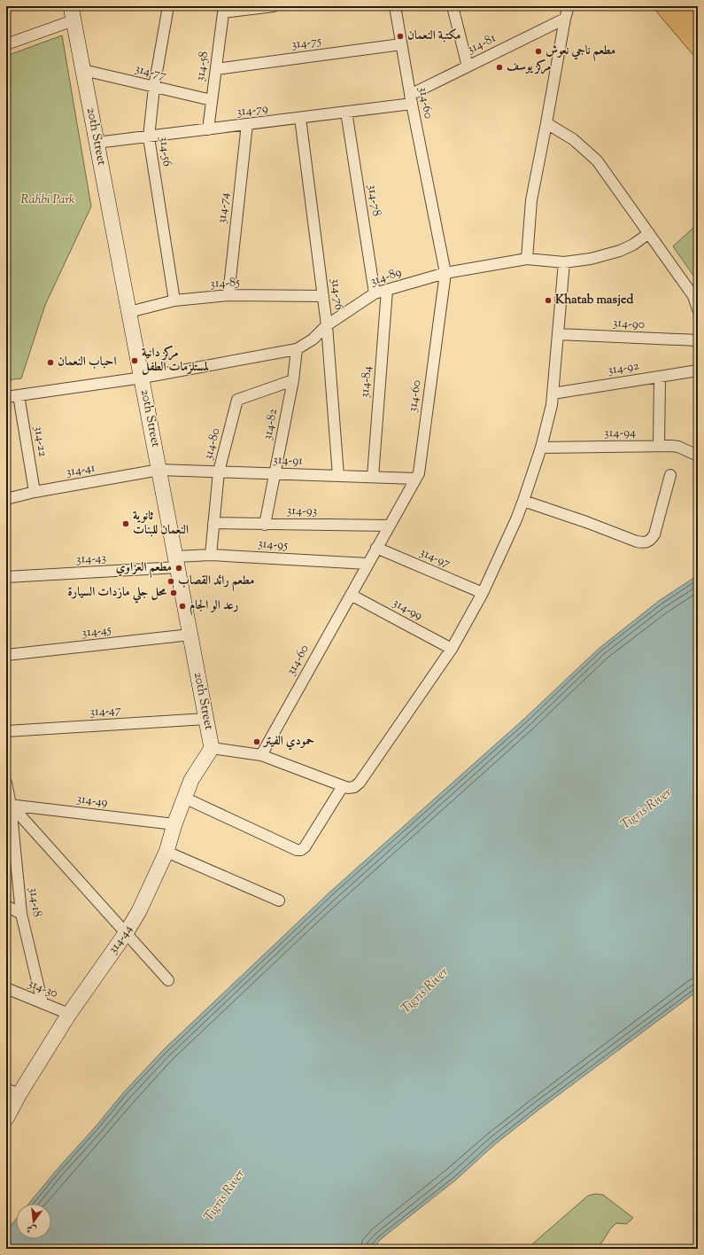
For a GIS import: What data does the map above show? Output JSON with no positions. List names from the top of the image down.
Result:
{
  "streets": {
    "street": [
      "314-75",
      "314-81",
      "314-58",
      "314-77",
      "314-60",
      "314-79",
      "20th Street",
      "314-56",
      "314-78",
      "314-74",
      "314-89",
      "314-85",
      "314-76",
      "314-90",
      "314-92",
      "314-84",
      "314-82",
      "314-94",
      "314-22",
      "314-80",
      "314-91",
      "314-41",
      "314-93",
      "314-95",
      "314-97",
      "314-43",
      "314-99",
      "314-45",
      "314-47",
      "314-49",
      "314-18",
      "314-44",
      "314-30"
    ]
  },
  "crossings": [
    ["314-75", "314-58"],
    ["314-75", "314-60"],
    ["314-81", "314-60"],
    ["314-81", "314-79"],
    ["314-58", "314-77"],
    ["314-58", "314-79"],
    ["314-77", "20th Street"],
    ["314-77", "314-56"],
    ["314-60", "314-79"],
    ["314-60", "314-89"],
    ["314-60", "314-91"],
    ["314-60", "314-93"],
    ["314-60", "314-95"],
    ["314-60", "314-97"],
    ["314-60", "314-99"],
    ["314-79", "20th Street"],
    ["314-79", "314-56"],
    ["314-79", "314-78"],
    ["314-79", "314-74"],
    ["314-79", "314-76"],
    ["20th Street", "314-89"],
    ["20th Street", "314-85"],
    ["20th Street", "314-91"],
    ["20th Street", "314-41"],
    ["20th Street", "314-95"],
    ["20th Street", "314-43"],
    ["20th Street", "314-45"],
    ["20th Street", "314-47"],
    ["20th Street", "314-44"],
    ["314-56", "314-85"],
    ["314-78", "314-89"],
    ["314-74", "314-85"],
    ["314-89", "314-76"],
    ["314-89", "314-84"],
    ["314-89", "314-82"],
    ["314-89", "314-22"],
    ["314-85", "314-76"],
    ["314-76", "314-91"],
    ["314-84", "314-91"],
    ["314-82", "314-80"],
    ["314-82", "314-91"],
    ["314-82", "314-93"],
    ["314-22", "314-41"],
    ["314-80", "314-91"],
    ["314-80", "314-93"],
    ["314-80", "314-95"],
    ["314-91", "314-41"],
    ["314-95", "314-43"],
    ["314-49", "314-18"],
    ["314-49", "314-44"],
    ["314-18", "314-30"],
    ["314-44", "314-30"]
  ],
  "water": ["Tigris River"],
  "parks": ["Rahbi Park"],
  "places": [
    "مكتبة النعمان",
    "مطعم ناجي نعوش",
    "مركز يوسف",
    "Khatab masjed",
    "مركز دانية لمستلزمات الطفل",
    "احباب النعمان",
    "ثانوية النعمان للبنات",
    "مطعم العزاوي",
    "مطعم رائد القصاب",
    "محل جلي مازدات السيارة",
    "رعد الو الجام",
    "حمودي الفيتر"
  ],
  "north": "bottom"
}
